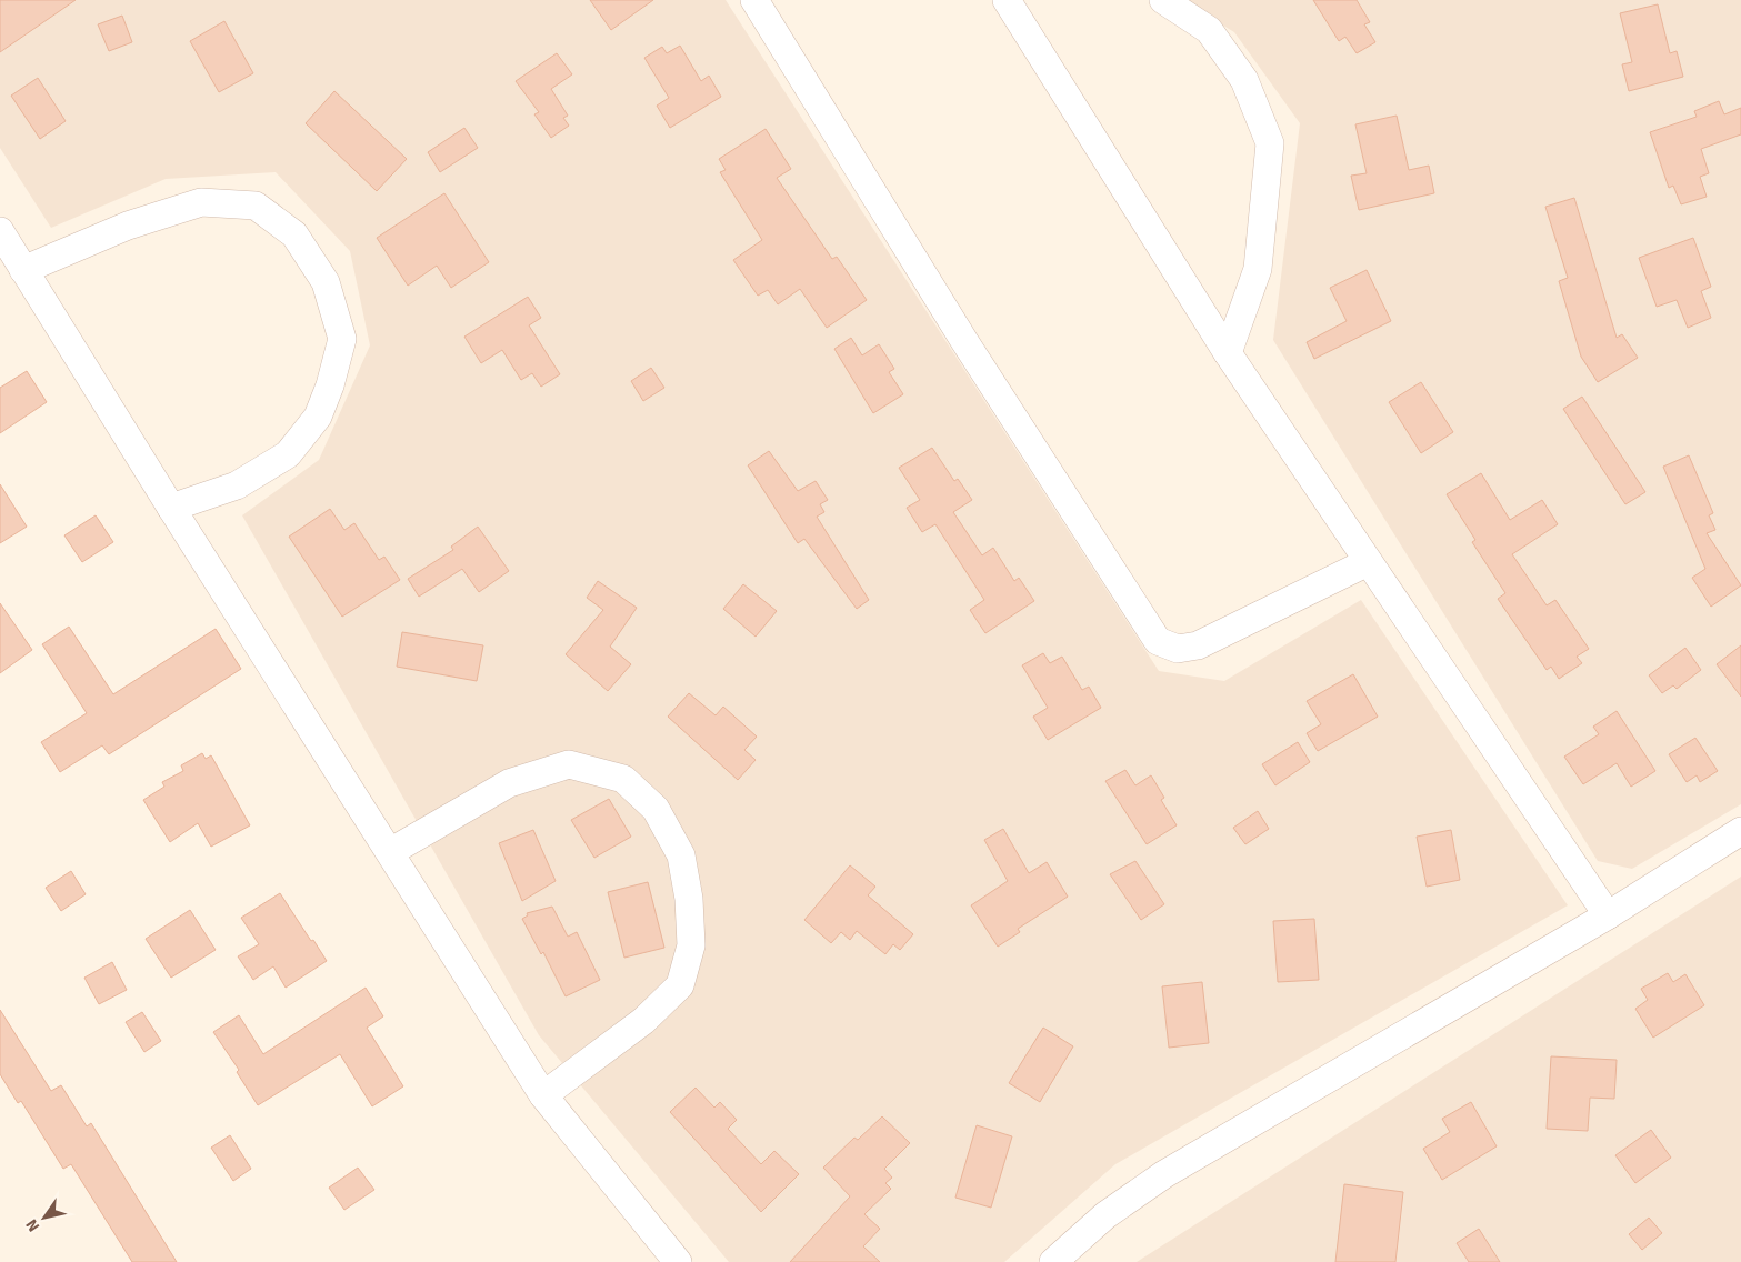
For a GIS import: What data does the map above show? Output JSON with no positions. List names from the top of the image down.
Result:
{
  "north": "bottom left"
}
